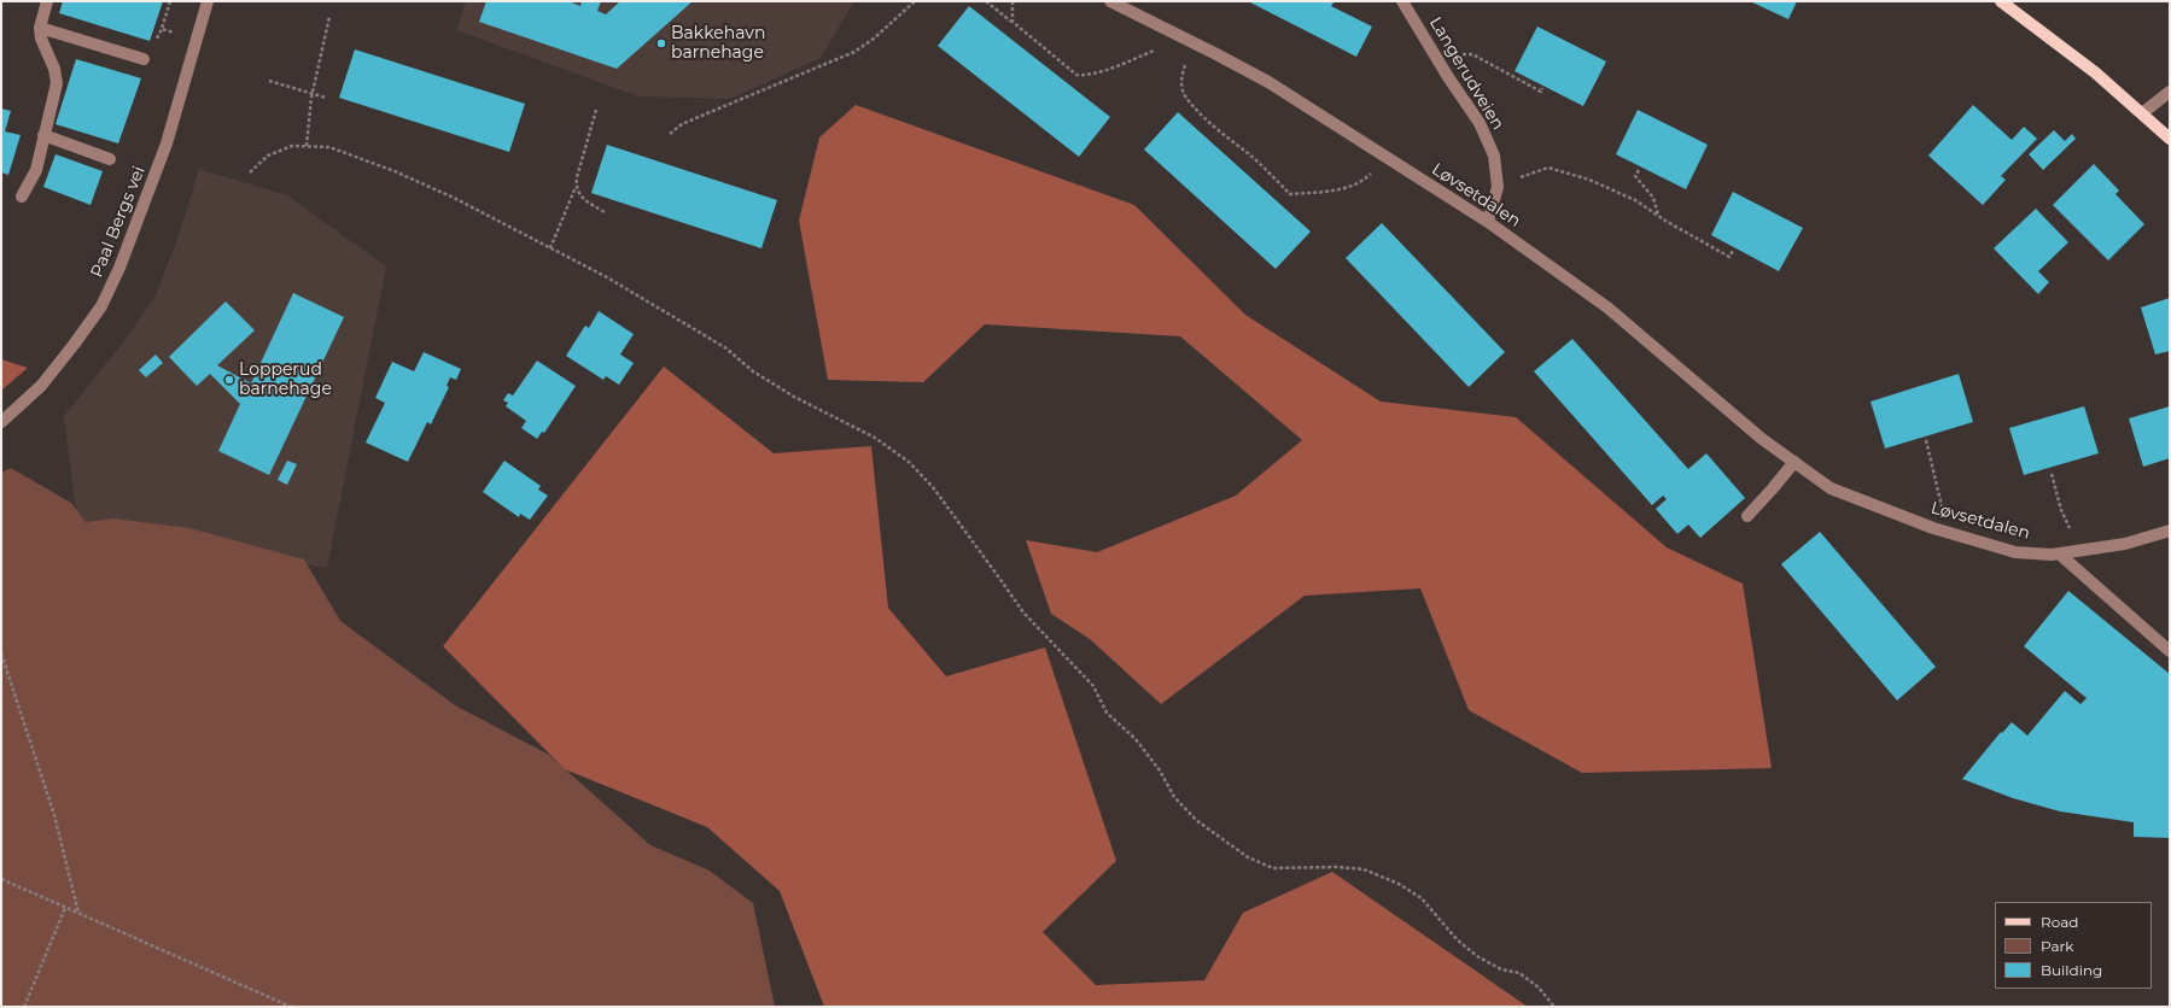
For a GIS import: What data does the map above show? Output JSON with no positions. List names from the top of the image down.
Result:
{
  "streets": {
    "street": ["Langerudveien", "Løvsetdalen", "Paal Bergs vei"]
  },
  "crossings": [
    ["Langerudveien", "Løvsetdalen"]
  ],
  "places": ["Bakkehavn barnehage", "Lopperud barnehage"],
  "legend": ["Road", "Park", "Building"]
}
